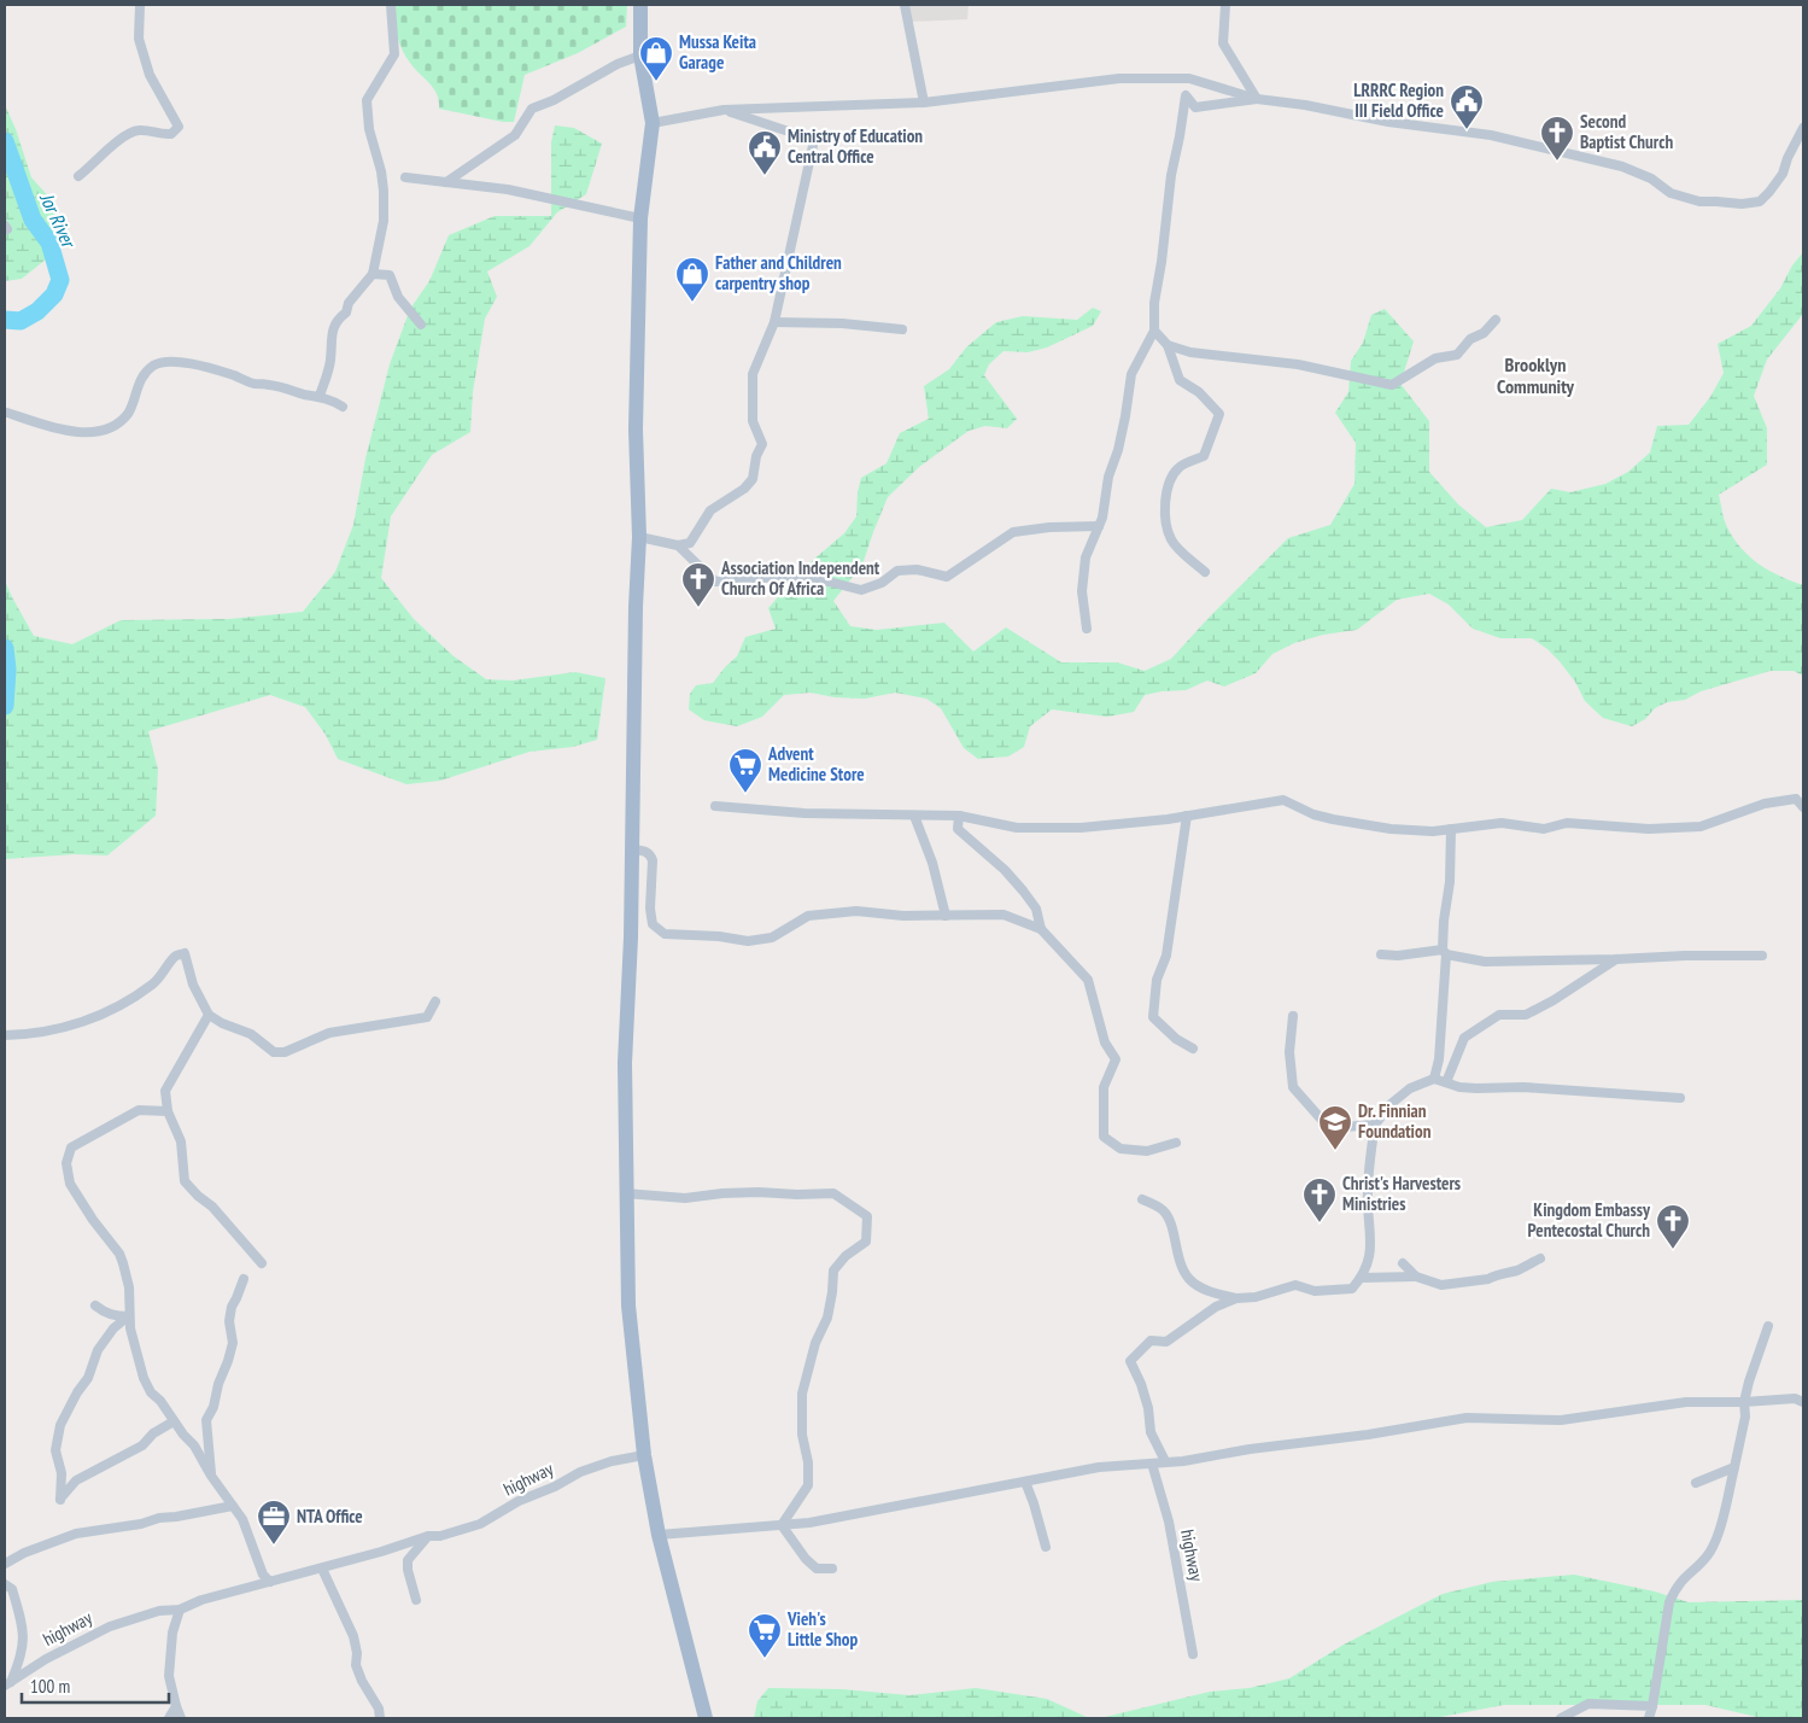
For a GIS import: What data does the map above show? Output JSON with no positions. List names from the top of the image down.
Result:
{
  "streets": {
    "street": ["highway"]
  },
  "districts": ["Brooklyn Community"],
  "water": ["Jor River"],
  "places": {
    "shop": ["Mussa Keita Garage", "Father and Children carpentry shop"],
    "public building": ["LRRRC Region III Field Office", "Ministry of Education Central Office"],
    "church": [
      "Second Baptist Church",
      "Association Independent Church Of Africa",
      "Christ's Harvesters Ministries",
      "Kingdom Embassy Pentecostal Church"
    ],
    "supermarket": ["Advent Medicine Store", "Vieh's Little Shop"],
    "school or university": ["Dr. Finnian Foundation"],
    "office": ["NTA Office"]
  },
  "scale_bar": "100 m"
}
